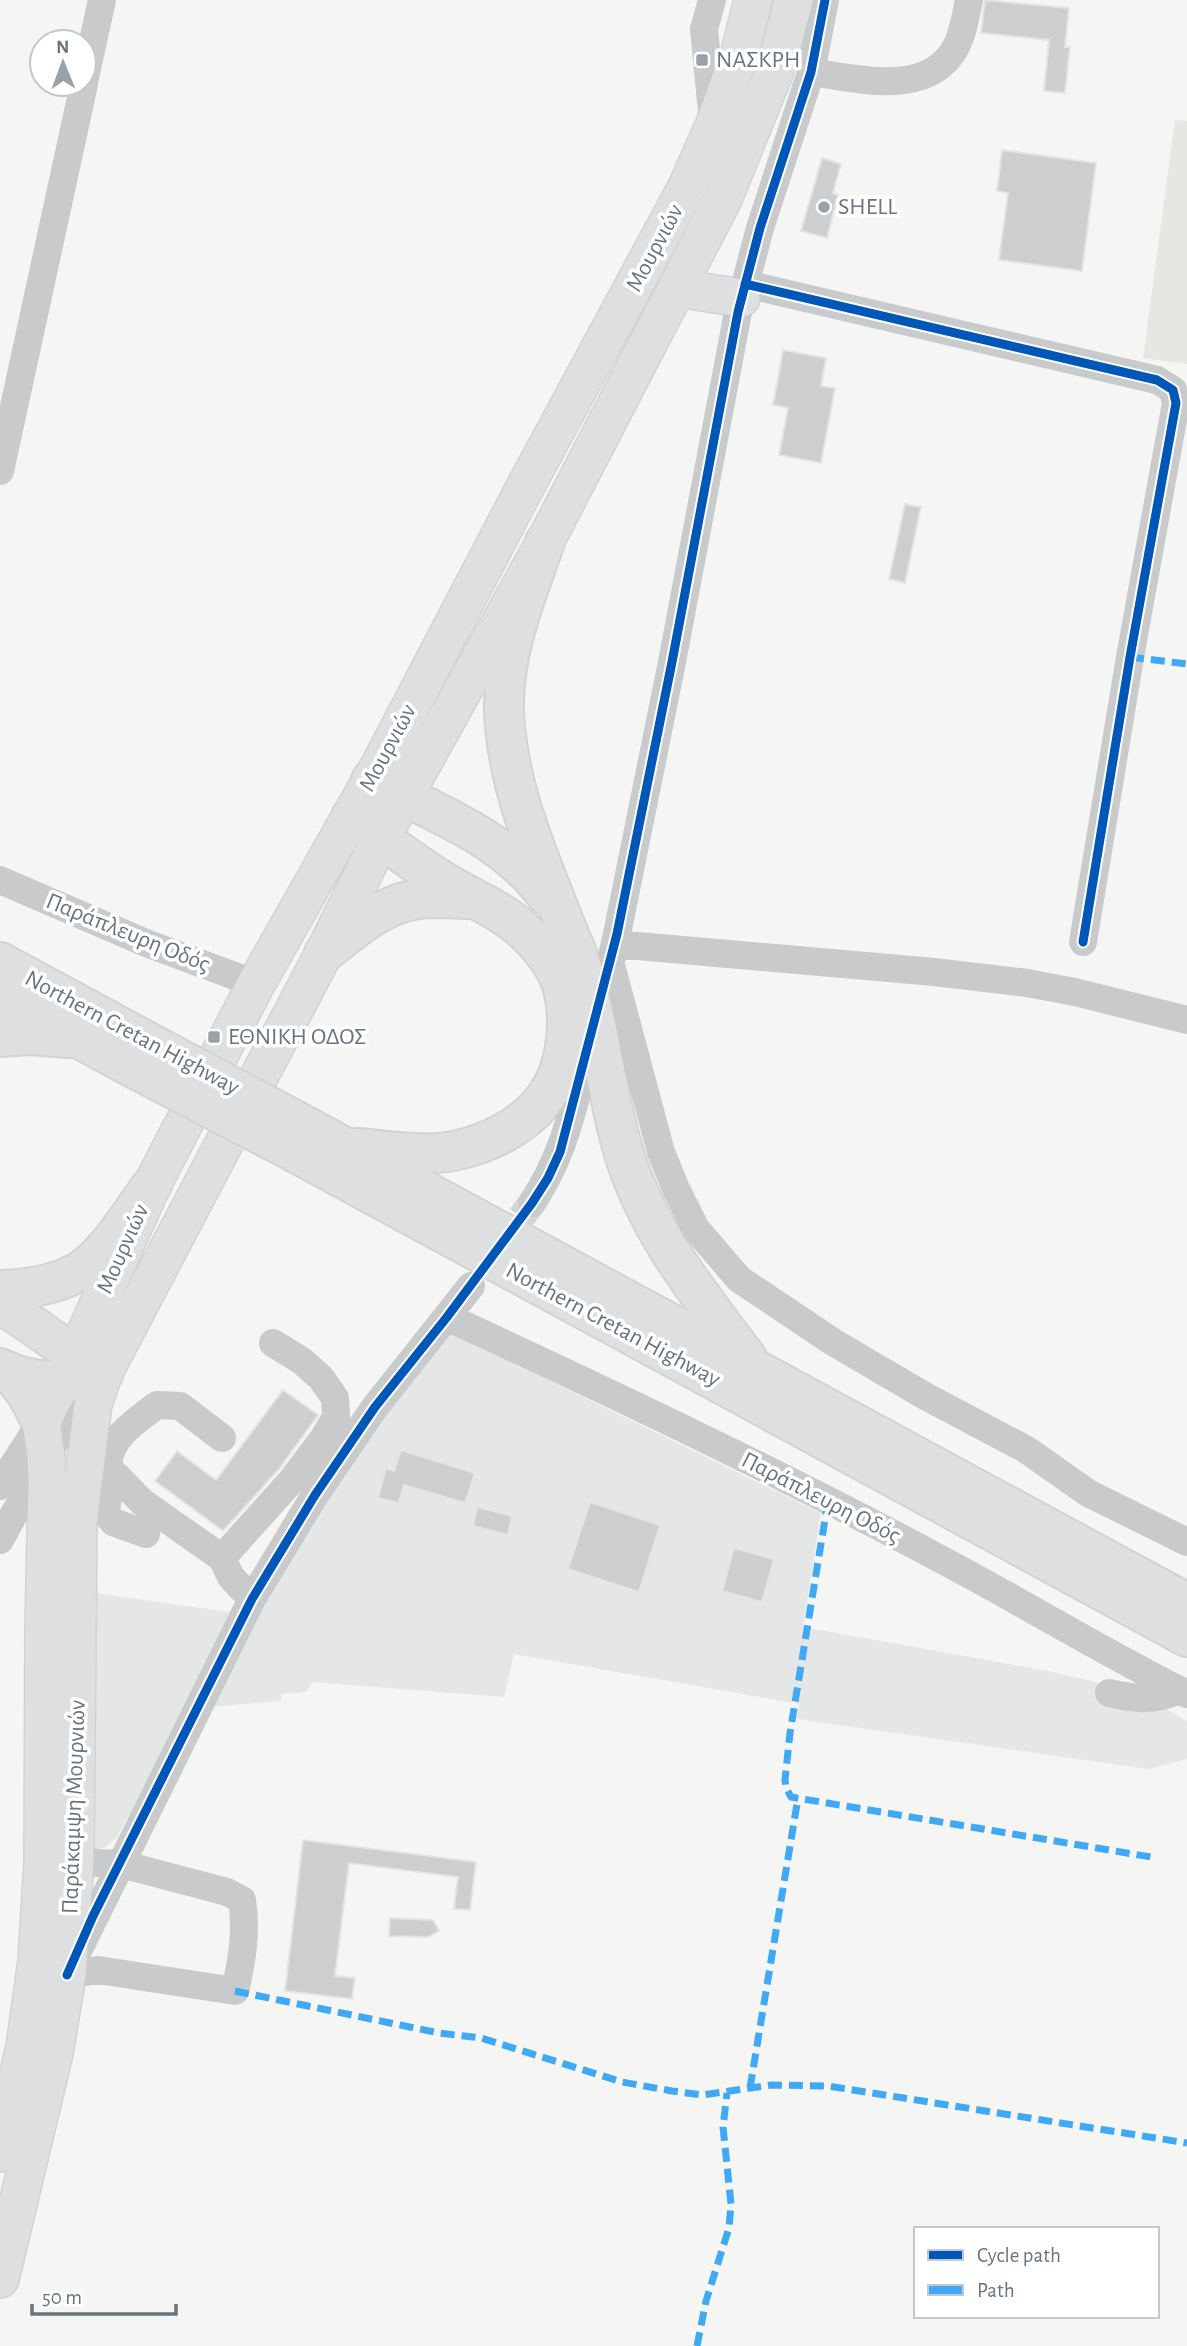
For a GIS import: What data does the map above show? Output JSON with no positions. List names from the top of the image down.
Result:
{
  "streets": {
    "highway": ["Northern Cretan Highway"],
    "main road": ["Μουρνιών", "Παράκαμψη Μουρνιών"],
    "street": ["Παράπλευρη Οδός"]
  },
  "crossings": [
    ["Μουρνιών", "Παράπλευρη Οδός"],
    ["Μουρνιών", "Παράκαμψη Μουρνιών"]
  ],
  "places": {
    "transit": ["ΝΑΣΚΡΗ", "ΕΘΝΙΚΗ ΟΔΟΣ"],
    "other": ["SHELL"]
  },
  "legend": ["Cycle path", "Path"],
  "scale_bar": "50 m",
  "north": "top"
}
